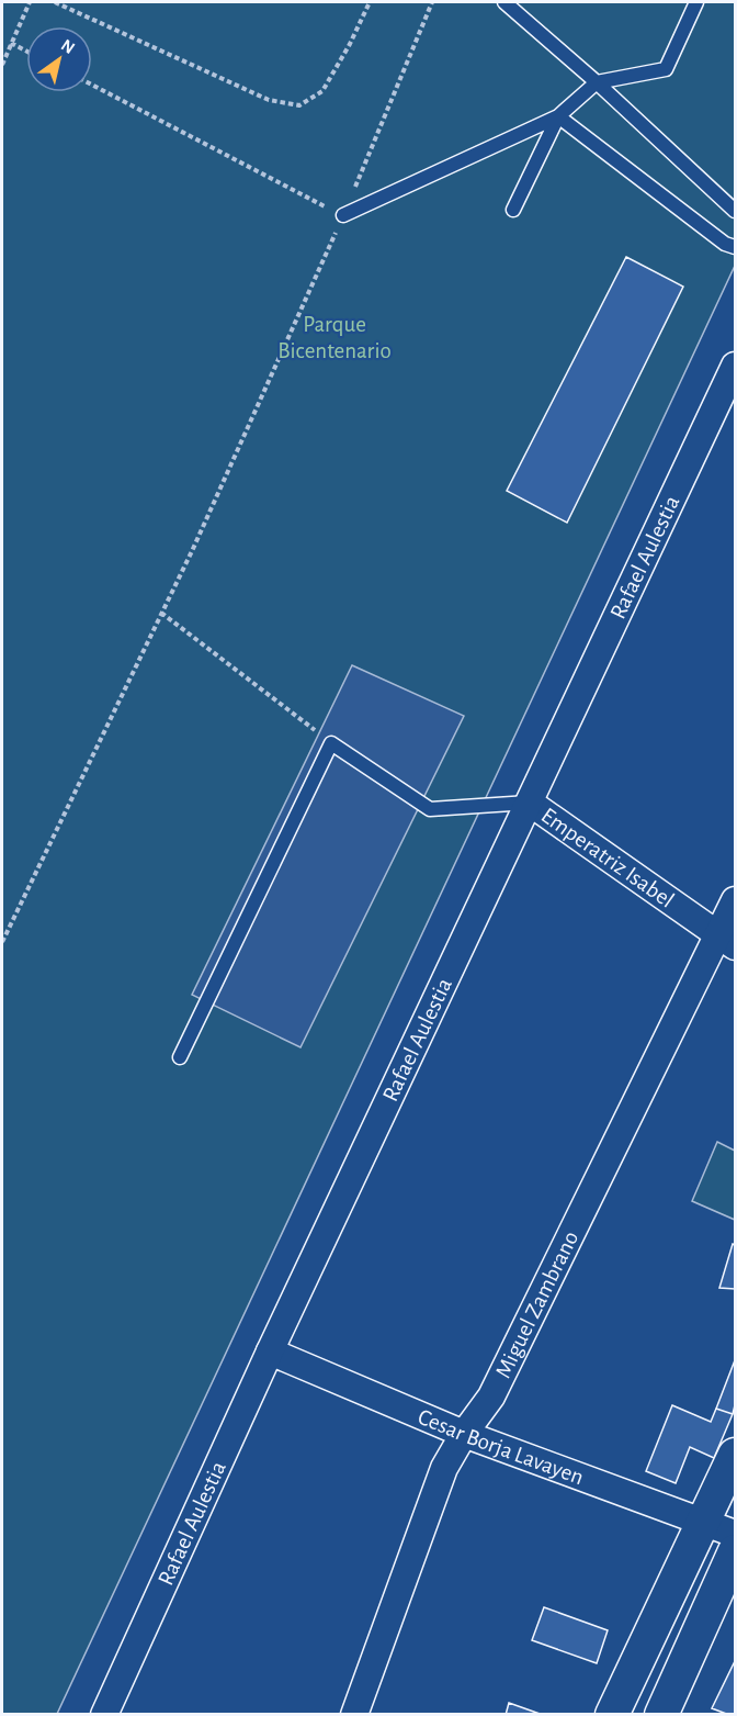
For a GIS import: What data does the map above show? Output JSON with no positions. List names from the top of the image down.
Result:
{
  "streets": {
    "street": [
      "Rafael Aulestia",
      "Emperatriz Isabel",
      "Miguel Zambrano",
      "Cesar Borja Lavayen"
    ]
  },
  "crossings": [
    ["Rafael Aulestia", "Emperatriz Isabel"],
    ["Rafael Aulestia", "Cesar Borja Lavayen"],
    ["Emperatriz Isabel", "Miguel Zambrano"],
    ["Miguel Zambrano", "Cesar Borja Lavayen"]
  ],
  "parks": ["Parque Bicentenario"],
  "north": "top right"
}
